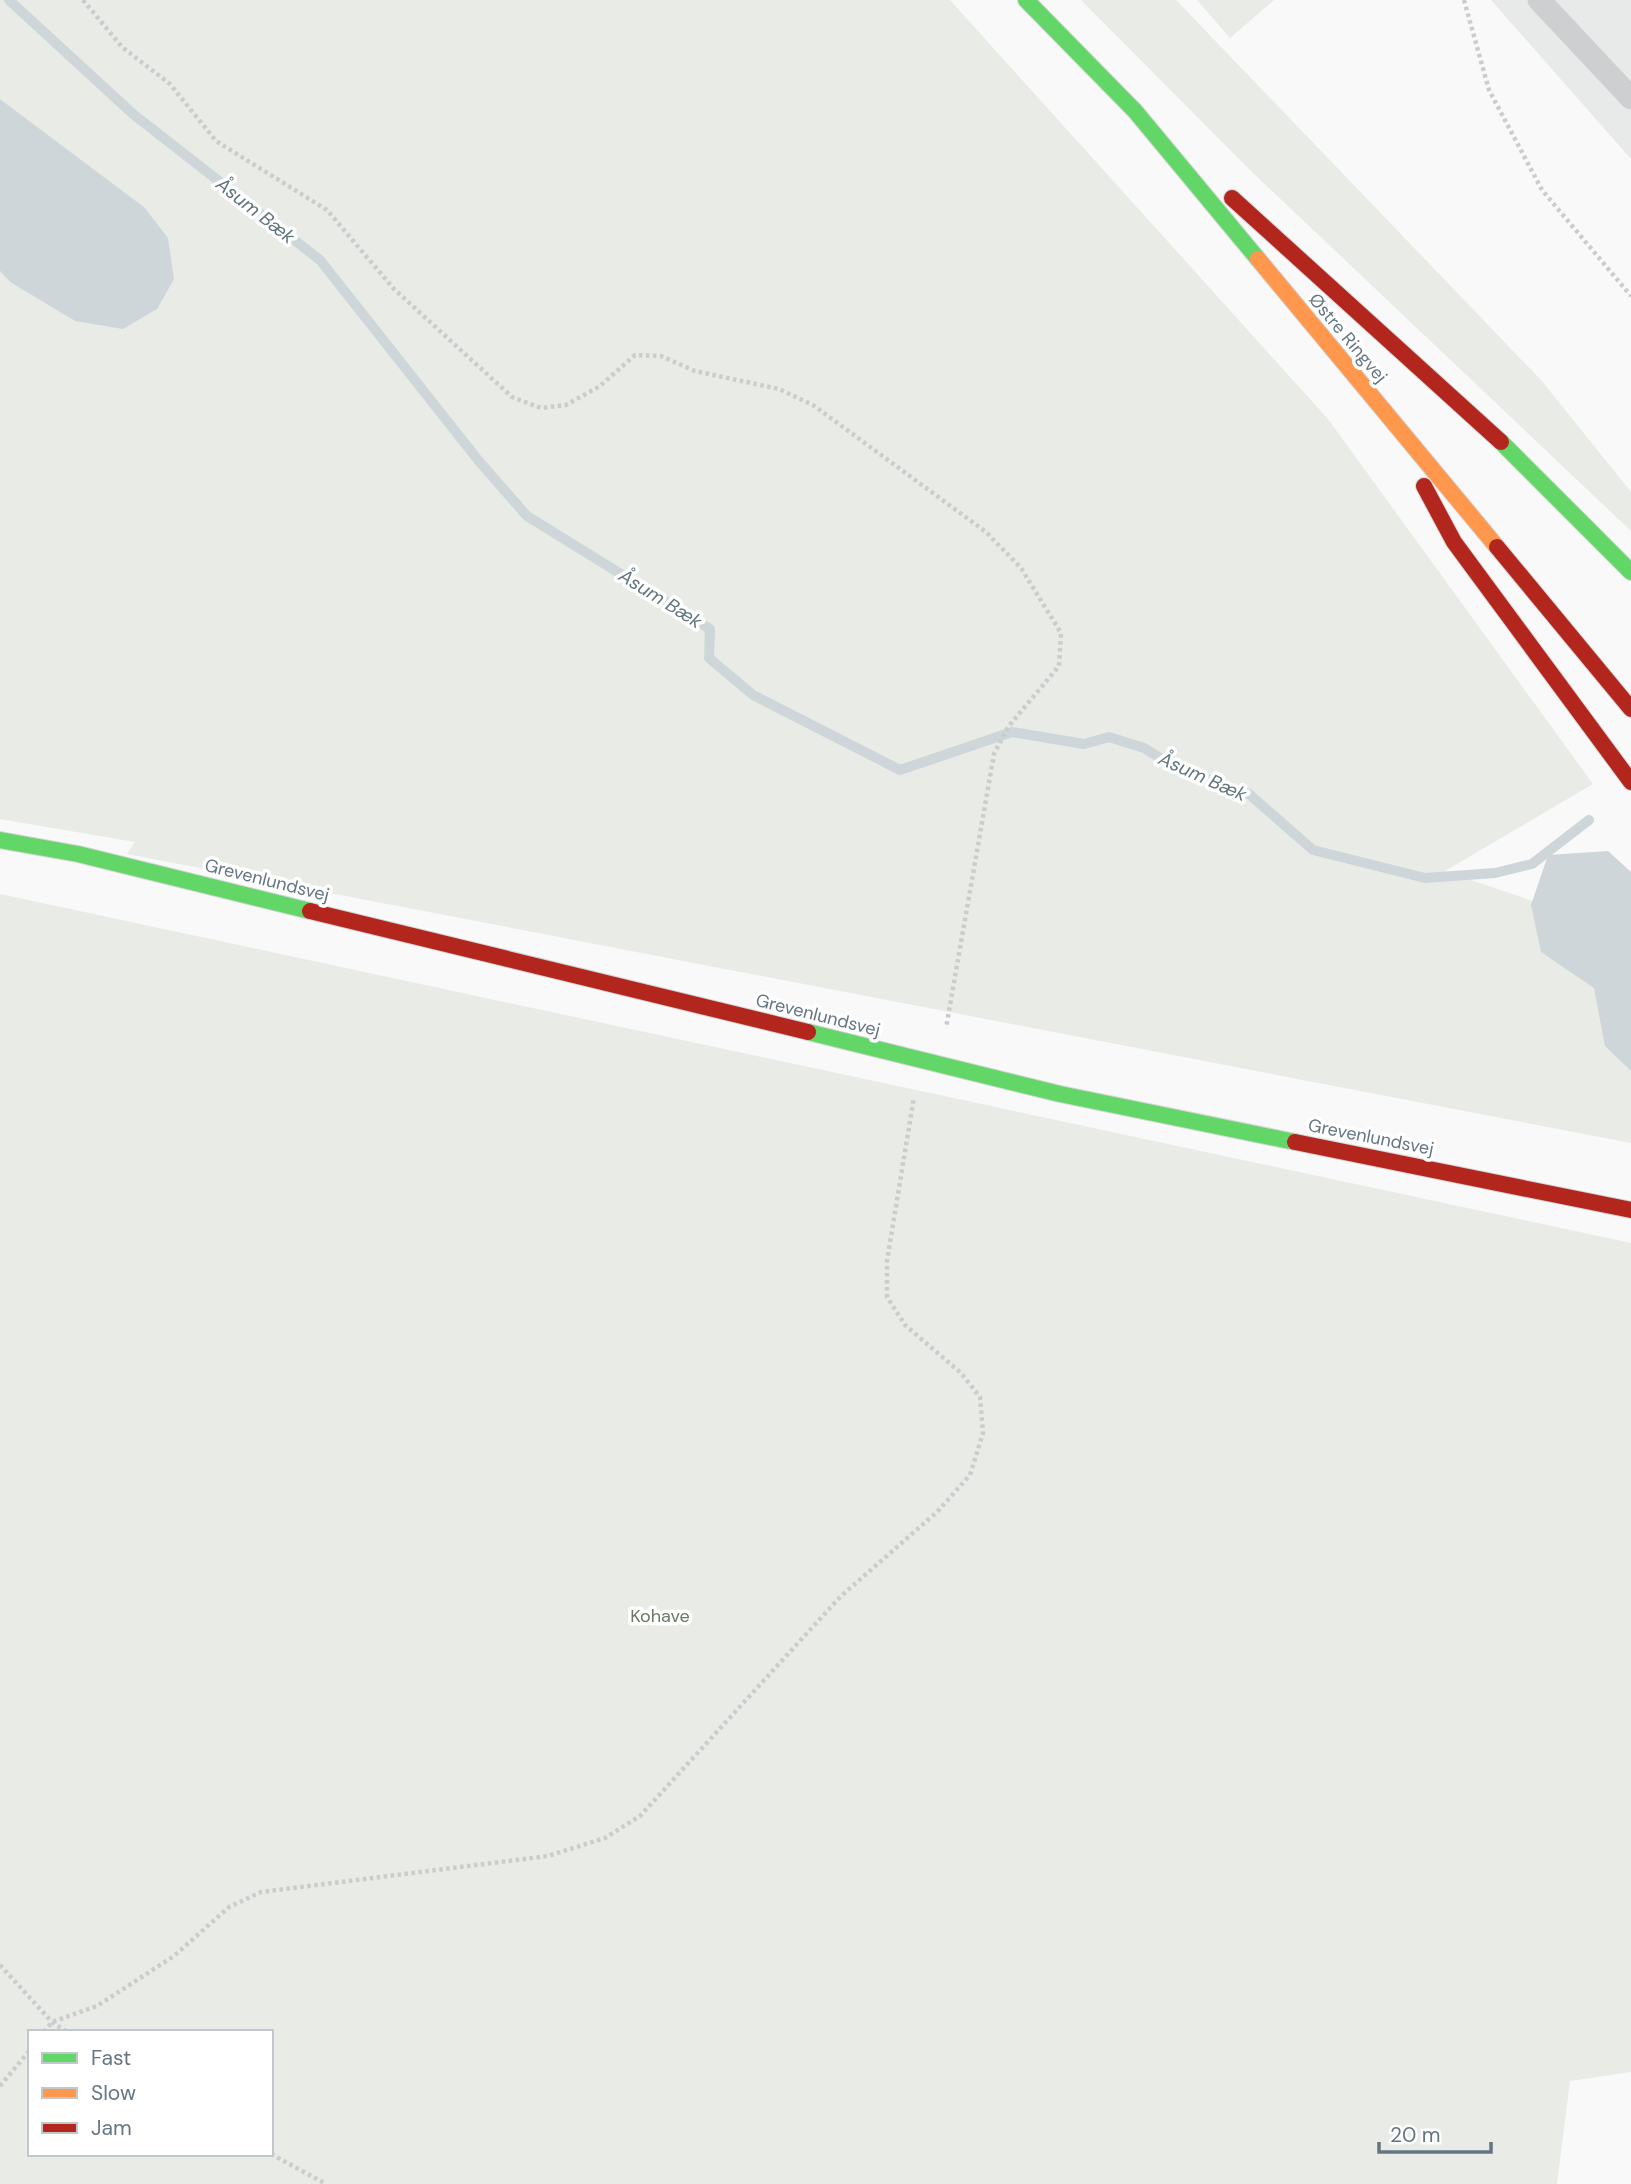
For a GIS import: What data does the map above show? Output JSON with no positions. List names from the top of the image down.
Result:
{
  "streets": {
    "street": ["Østre Ringvej", "Grevenlundsvej"]
  },
  "water": ["Åsum Bæk"],
  "parks": ["Kohave"],
  "legend": ["Fast", "Slow", "Jam"],
  "scale_bar": "20 m"
}
